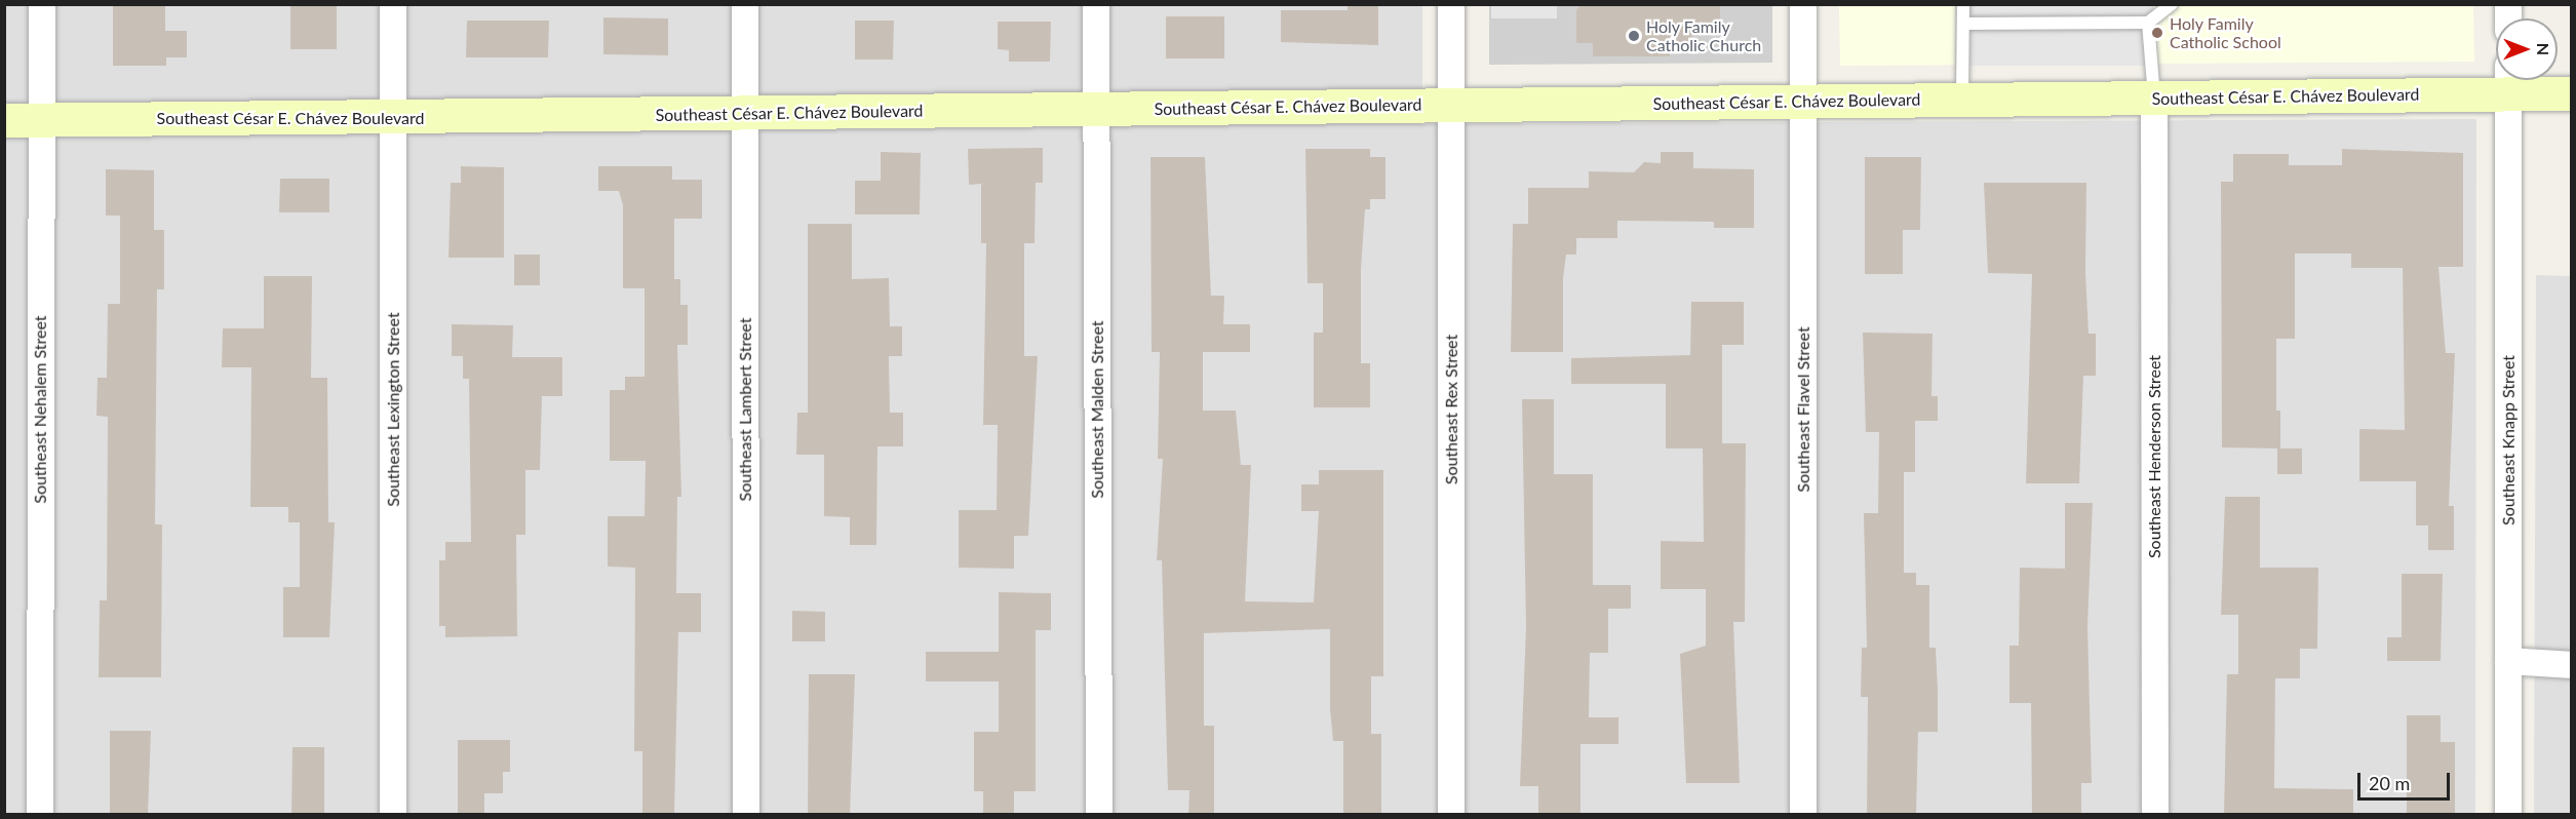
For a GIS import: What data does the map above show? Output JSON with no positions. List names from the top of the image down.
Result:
{
  "streets": {
    "street": [
      "Southeast César E. Chávez Boulevard",
      "Southeast Nehalem Street",
      "Southeast Lexington Street",
      "Southeast Lambert Street",
      "Southeast Malden Street",
      "Southeast Rex Street",
      "Southeast Flavel Street",
      "Southeast Knapp Street",
      "Southeast Henderson Street"
    ]
  },
  "crossings": [
    ["Southeast César E. Chávez Boulevard", "Southeast Nehalem Street"],
    ["Southeast César E. Chávez Boulevard", "Southeast Lexington Street"],
    ["Southeast César E. Chávez Boulevard", "Southeast Lambert Street"],
    ["Southeast César E. Chávez Boulevard", "Southeast Malden Street"],
    ["Southeast César E. Chávez Boulevard", "Southeast Rex Street"],
    ["Southeast César E. Chávez Boulevard", "Southeast Flavel Street"],
    ["Southeast César E. Chávez Boulevard", "Southeast Knapp Street"],
    ["Southeast César E. Chávez Boulevard", "Southeast Henderson Street"]
  ],
  "places": ["Holy Family Catholic School", "Holy Family Catholic Church"],
  "scale_bar": "20 m",
  "north": "right"
}
